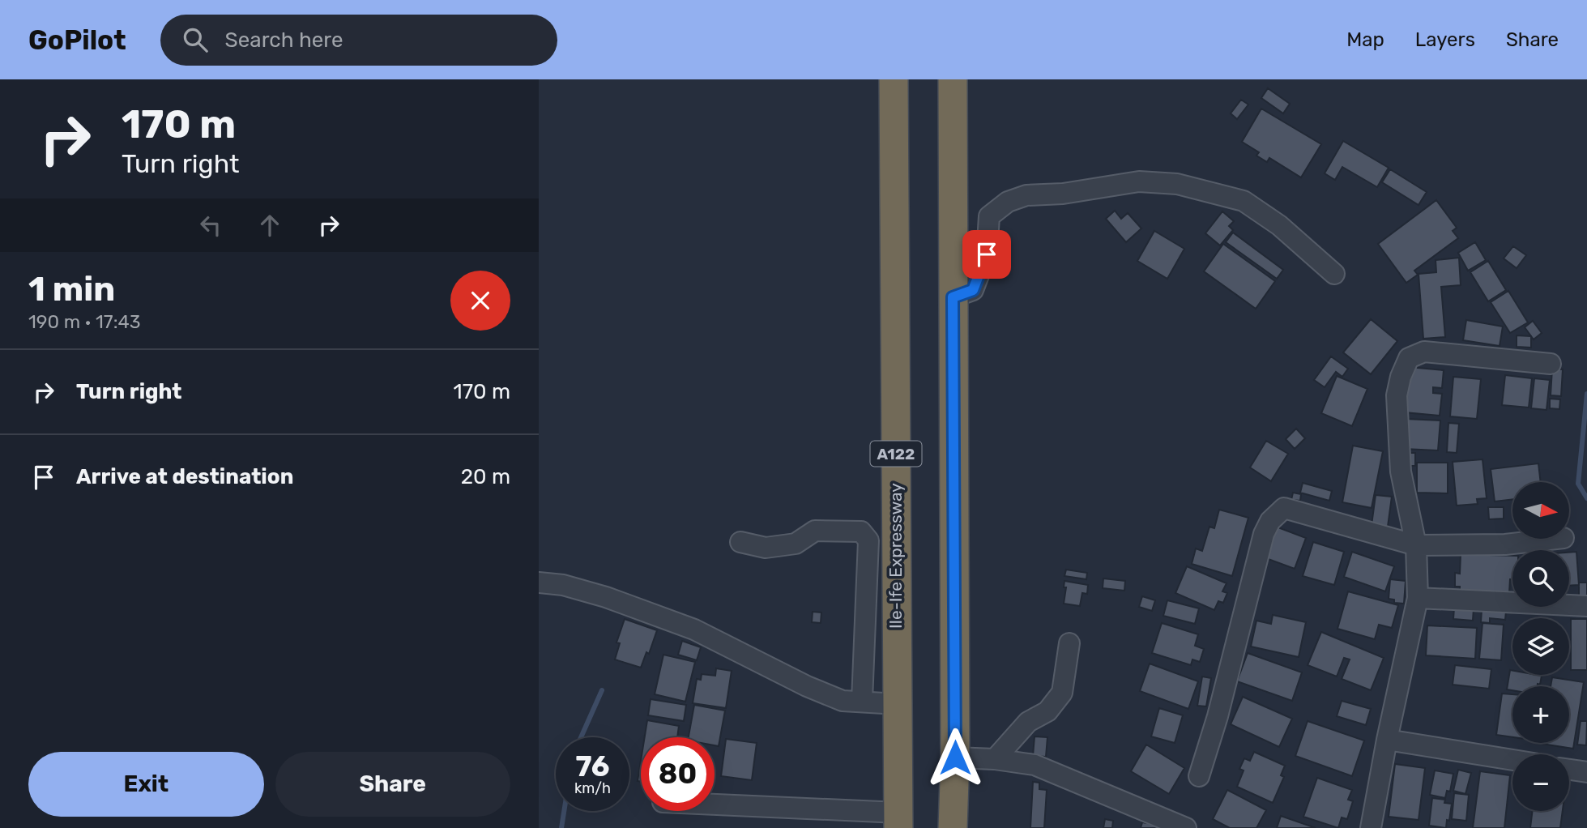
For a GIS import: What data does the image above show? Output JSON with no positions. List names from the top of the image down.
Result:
{
  "streets": {
    "highway": ["A122", "Ile-Ife Expressway"]
  },
  "north": "right",
  "page": {
    "header": "GoPilot",
    "search": "Search here",
    "nav": ["Map", "Layers", "Share"],
    "turn": ["170 m", "Turn right"],
    "heading": ["1 min", "190 m · 17:43"],
    "list": [
      {
        "name": "Turn right",
        "value": "170 m"
      },
      {
        "name": "Arrive at destination",
        "value": "20 m"
      }
    ],
    "map_buttons": ["+", "−"],
    "speed": "76 km/h",
    "limit": "80",
    "buttons": ["Exit", "Share"]
  }
}
